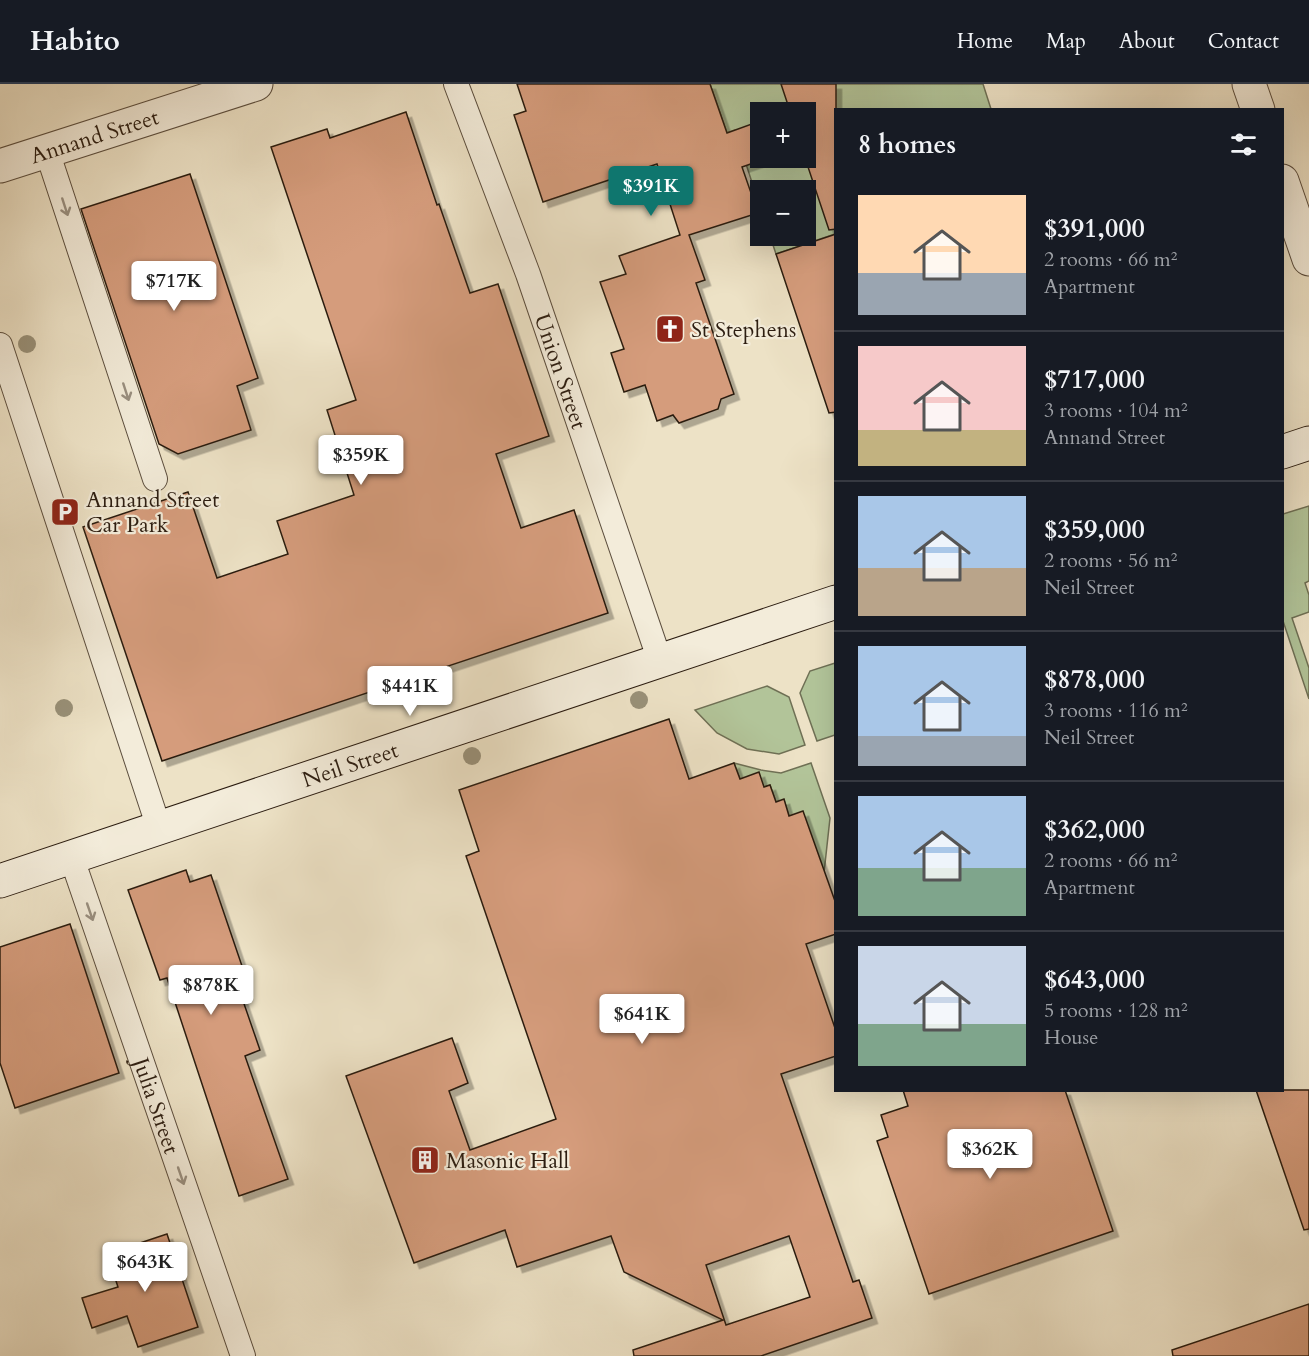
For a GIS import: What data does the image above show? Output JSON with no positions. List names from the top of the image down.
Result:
{
  "streets": {
    "street": ["Annand Street", "Neil Street"],
    "lane": ["Union Street", "Julia Street"]
  },
  "crossings": [
    ["Union Street", "Neil Street"],
    ["Neil Street", "Julia Street"]
  ],
  "one_way": ["Julia Street"],
  "places": {
    "church": ["St Stephens"],
    "parking": ["Annand Street Car Park"],
    "building": ["Masonic Hall"]
  },
  "page": {
    "header": "Habito",
    "nav": [
      "Home",
      "Map",
      "About",
      "Contact"
    ],
    "map_buttons": ["+", "−"],
    "heading": "8 homes",
    "price": [
      "$391K",
      "$717K",
      "$359K",
      "$441K",
      "$878K",
      "$641K",
      "$362K",
      "$643K"
    ],
    "list": [
      {
        "name": "$391,000",
        "note": "2 rooms · 66 m² · Apartment"
      },
      {
        "name": "$717,000",
        "note": "3 rooms · 104 m² · Annand Street"
      },
      {
        "name": "$359,000",
        "note": "2 rooms · 56 m² · Neil Street"
      },
      {
        "name": "$878,000",
        "note": "3 rooms · 116 m² · Neil Street"
      },
      {
        "name": "$362,000",
        "note": "2 rooms · 66 m² · Apartment"
      },
      {
        "name": "$643,000",
        "note": "5 rooms · 128 m² · House"
      }
    ]
  }
}
